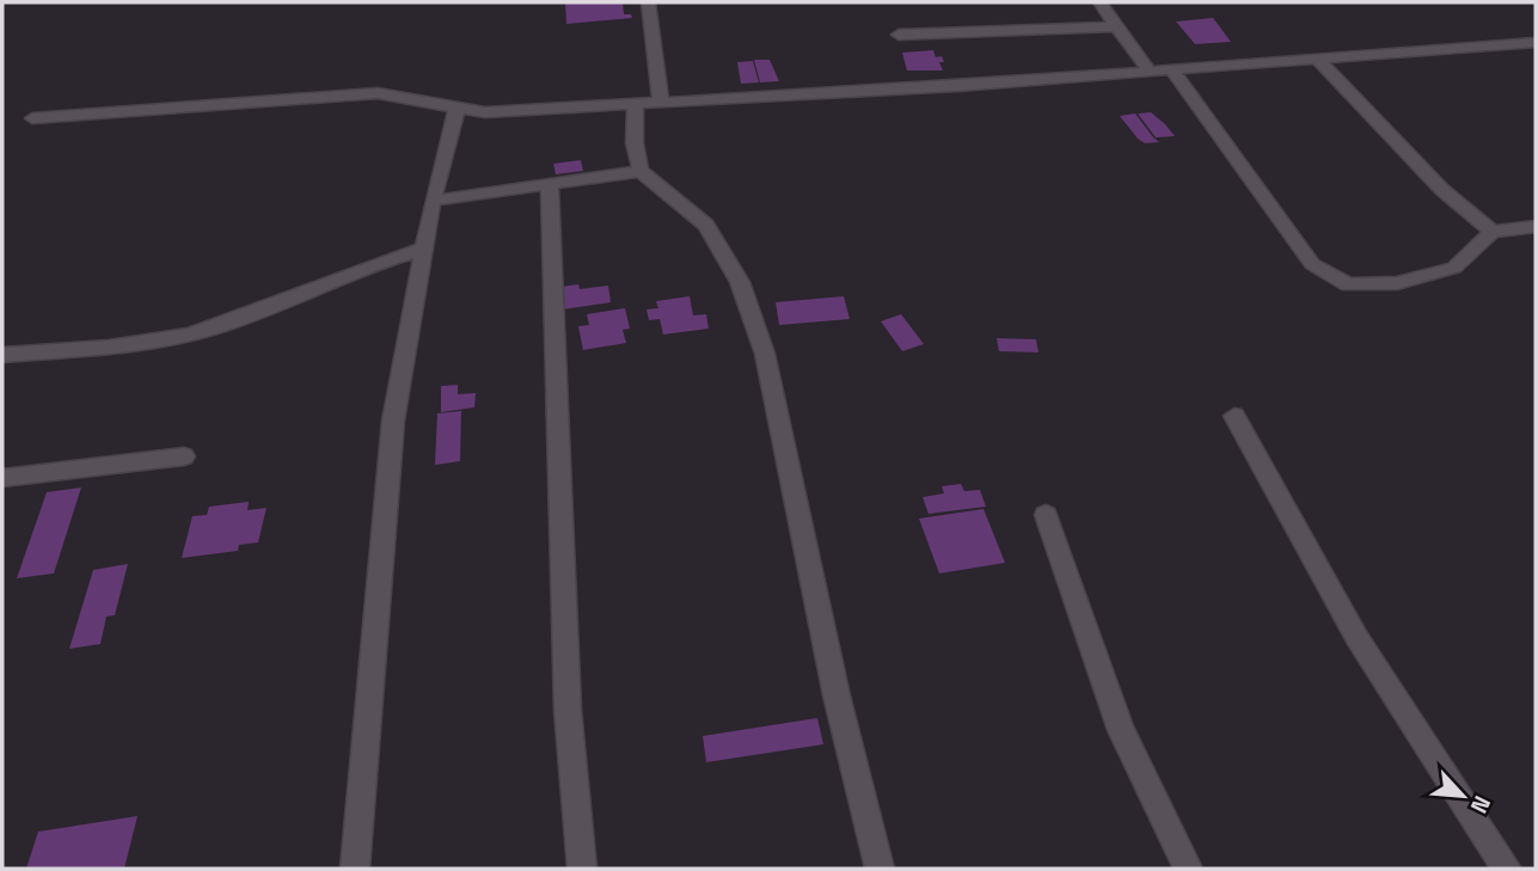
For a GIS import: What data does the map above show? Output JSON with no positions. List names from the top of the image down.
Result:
{
  "north": "bottom right"
}
